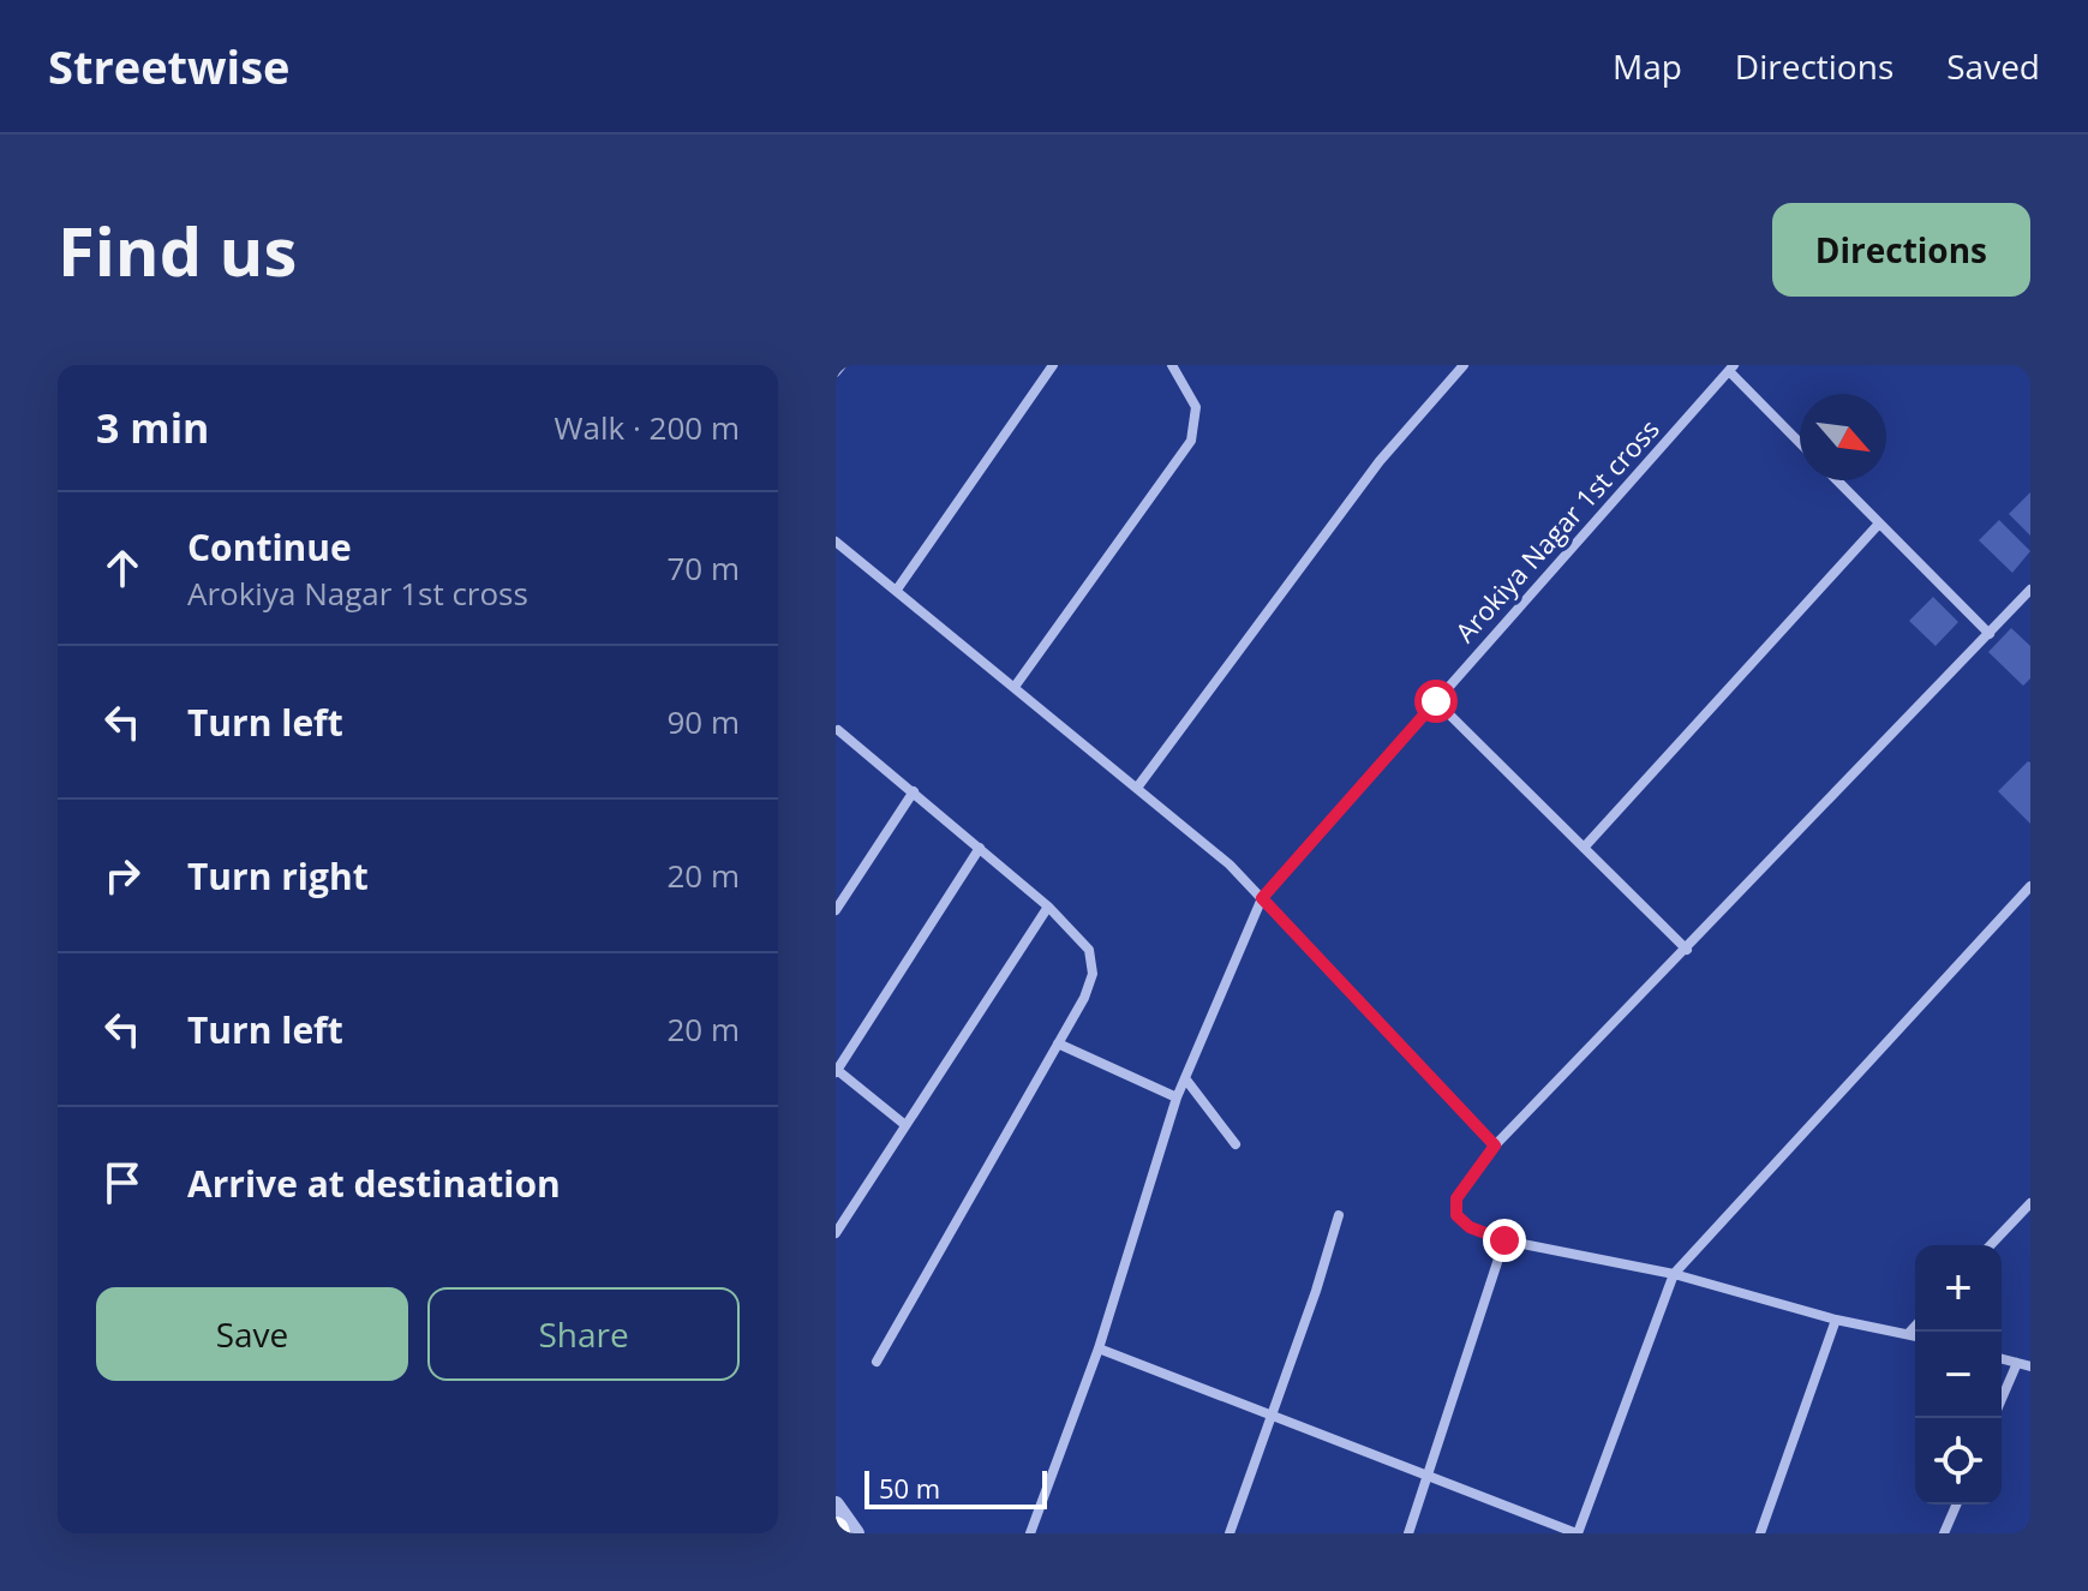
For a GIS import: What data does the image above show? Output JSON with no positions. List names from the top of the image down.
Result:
{
  "streets": {
    "street": ["Arokiya Nagar 1st cross"]
  },
  "scale_bar": "50 m",
  "north": "bottom right",
  "page": {
    "header": "Streetwise",
    "nav": ["Map", "Directions", "Saved"],
    "buttons": [
      "Directions",
      ["Save", "Share"]
    ],
    "title": "Find us",
    "heading": ["3 min", "Walk · 200 m"],
    "list": [
      ["Continue", "Arokiya Nagar 1st cross", "70 m"],
      ["Turn left", "90 m"],
      ["Turn right", "20 m"],
      ["Turn left", "20 m"],
      "Arrive at destination"
    ],
    "map_buttons": ["+", "−"],
    "scale": "50 m"
  }
}
